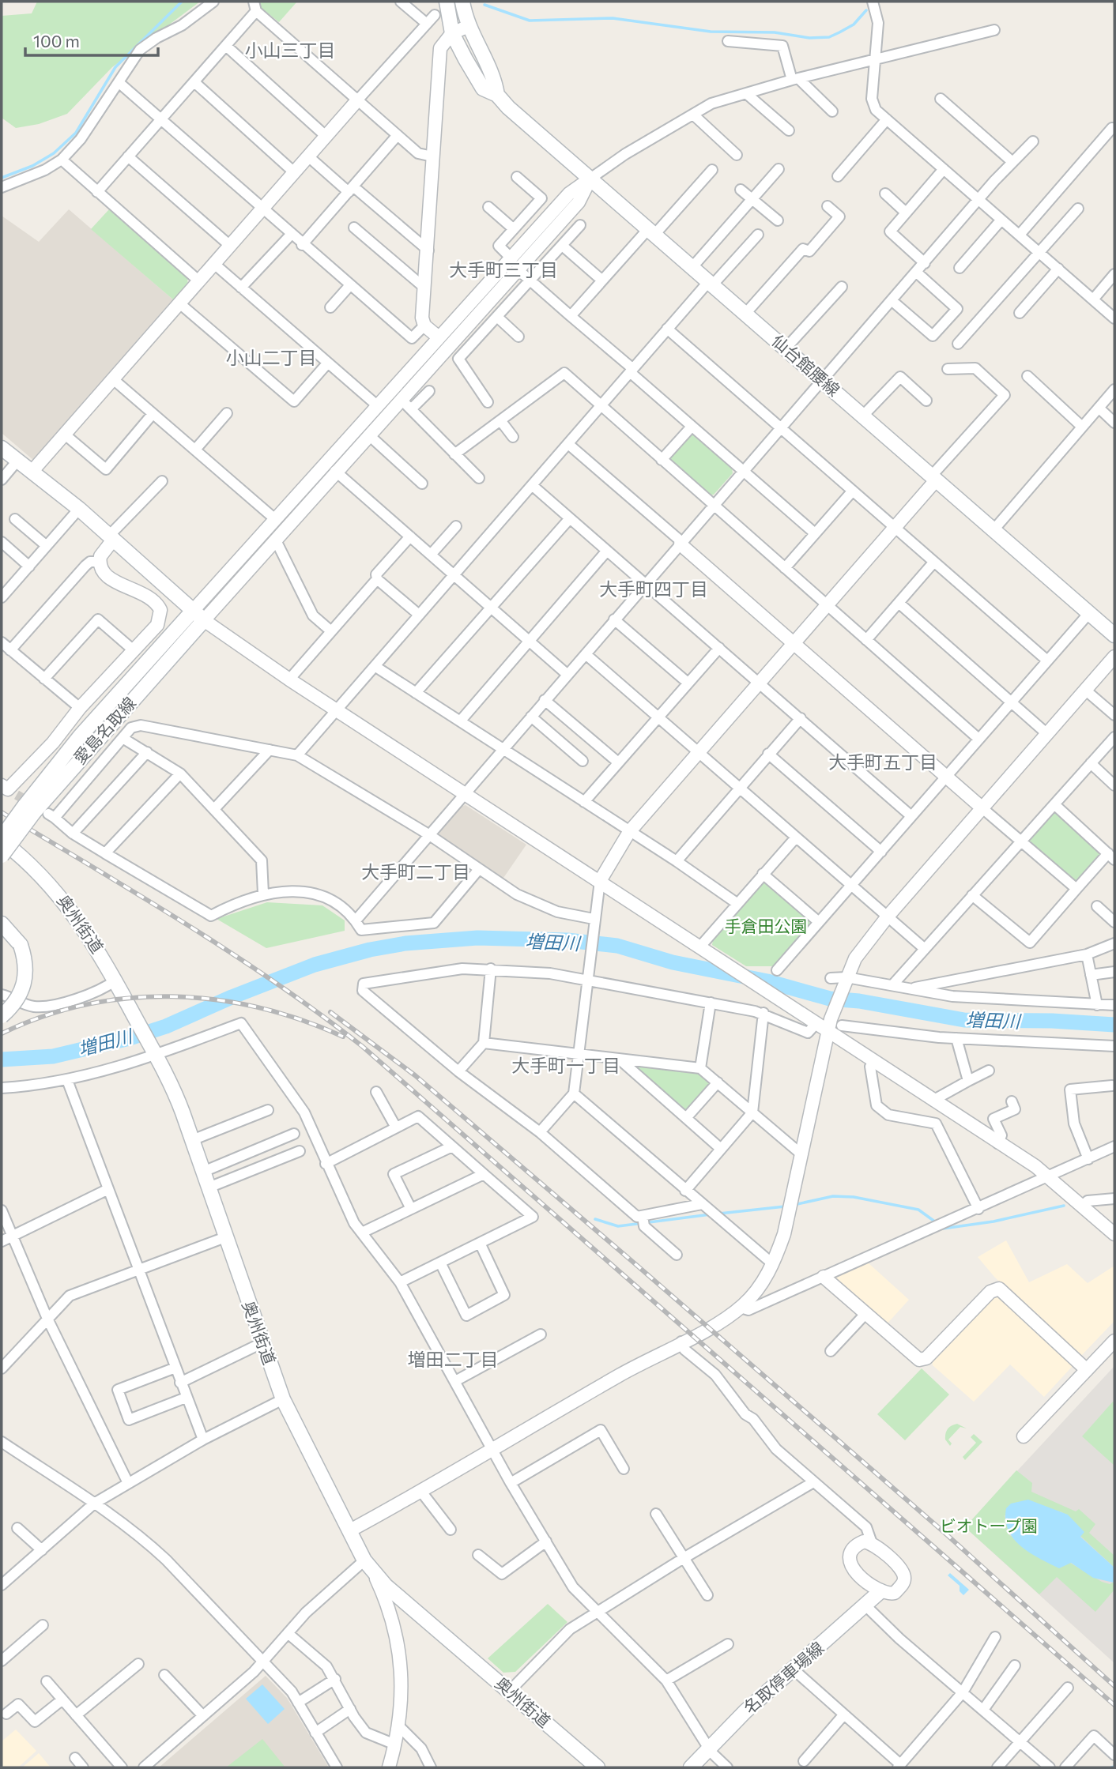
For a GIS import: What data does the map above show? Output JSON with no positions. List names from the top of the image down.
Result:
{
  "streets": {
    "main road": [
      "仙台館腰線",
      "愛島名取線",
      "奥州街道",
      "名取停車場線"
    ]
  },
  "crossings": [
    ["愛島名取線", "奥州街道"]
  ],
  "districts": [
    "小山三丁目",
    "大手町三丁目",
    "小山二丁目",
    "大手町四丁目",
    "大手町五丁目",
    "大手町二丁目",
    "大手町一丁目",
    "増田二丁目"
  ],
  "water": ["増田川"],
  "parks": ["手倉田公園", "ビオトープ園"],
  "scale_bar": "100 m"
}
